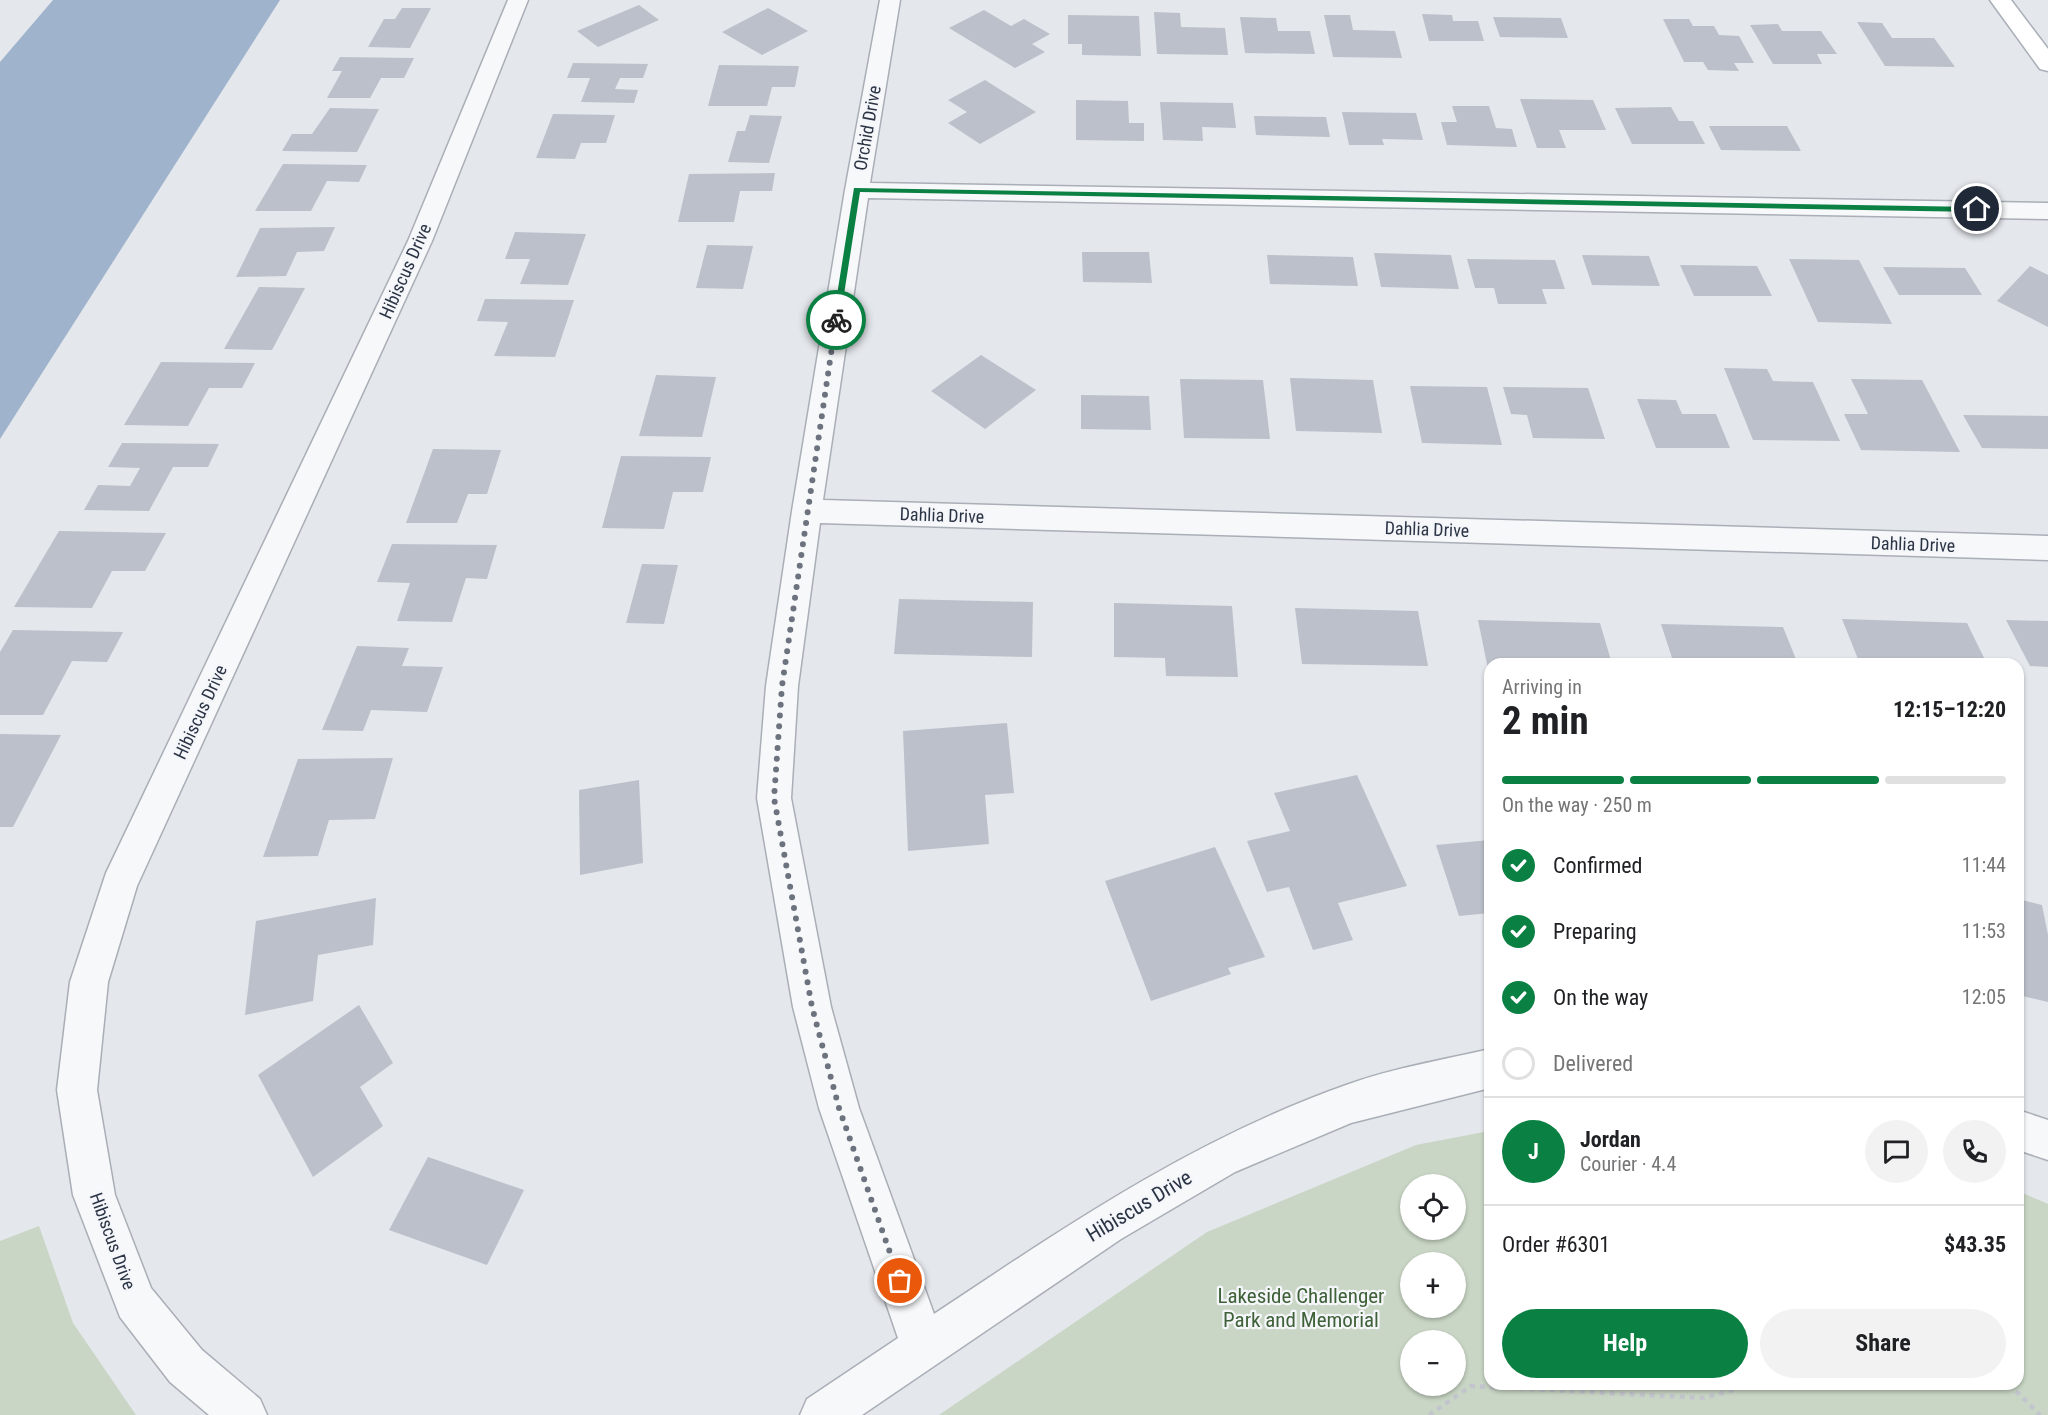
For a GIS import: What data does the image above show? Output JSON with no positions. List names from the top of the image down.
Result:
{
  "streets": {
    "street": ["Orchid Drive", "Hibiscus Drive", "Dahlia Drive"]
  },
  "crossings": [
    ["Orchid Drive", "Hibiscus Drive"],
    ["Orchid Drive", "Dahlia Drive"]
  ],
  "parks": ["Lakeside Challenger Park and Memorial"],
  "page": {
    "heading": ["2 min", "Arriving in", "12:15–12:20"],
    "panel": [
      "Jordan",
      "Courier · 4.4",
      "Order #6301",
      "$43.35"
    ],
    "bar": "On the way · 250 m",
    "list": [
      ["Confirmed", "11:44"],
      ["Preparing", "11:53"],
      ["On the way", "12:05"],
      "Delivered"
    ],
    "round": "J",
    "map_buttons": ["+", "−"],
    "buttons": ["Help", "Share"]
  }
}
